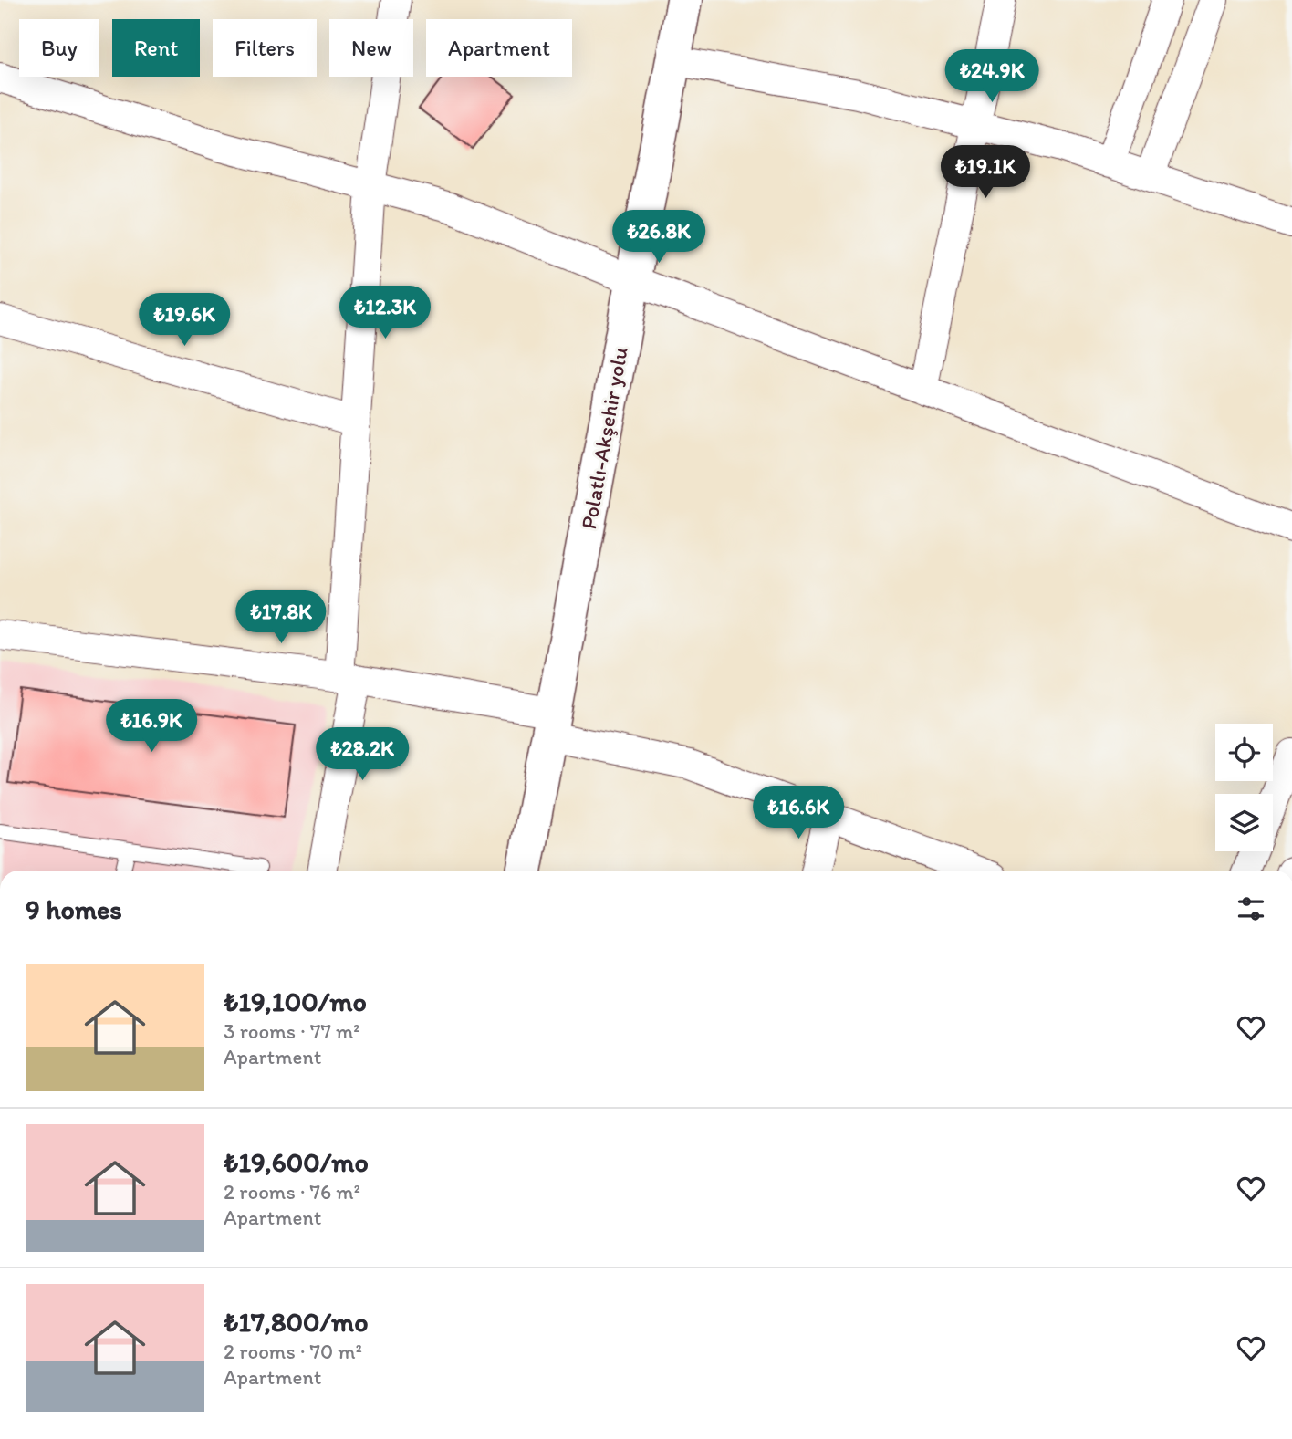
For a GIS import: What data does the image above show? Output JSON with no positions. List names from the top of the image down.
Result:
{
  "streets": {
    "main road": ["Polatlı-Akşehir yolu"]
  },
  "page": {
    "chip": [
      "Buy",
      "Rent",
      "Filters",
      "New",
      "Apartment"
    ],
    "price": [
      "₺24.9K",
      "₺19.1K",
      "₺26.8K",
      "₺12.3K",
      "₺19.6K",
      "₺17.8K",
      "₺16.9K",
      "₺28.2K",
      "₺16.6K"
    ],
    "heading": "9 homes",
    "list": [
      {
        "name": "₺19,100/mo",
        "note": "3 rooms · 77 m² · Apartment"
      },
      {
        "name": "₺19,600/mo",
        "note": "2 rooms · 76 m² · Apartment"
      },
      {
        "name": "₺17,800/mo",
        "note": "2 rooms · 70 m² · Apartment"
      }
    ]
  }
}
